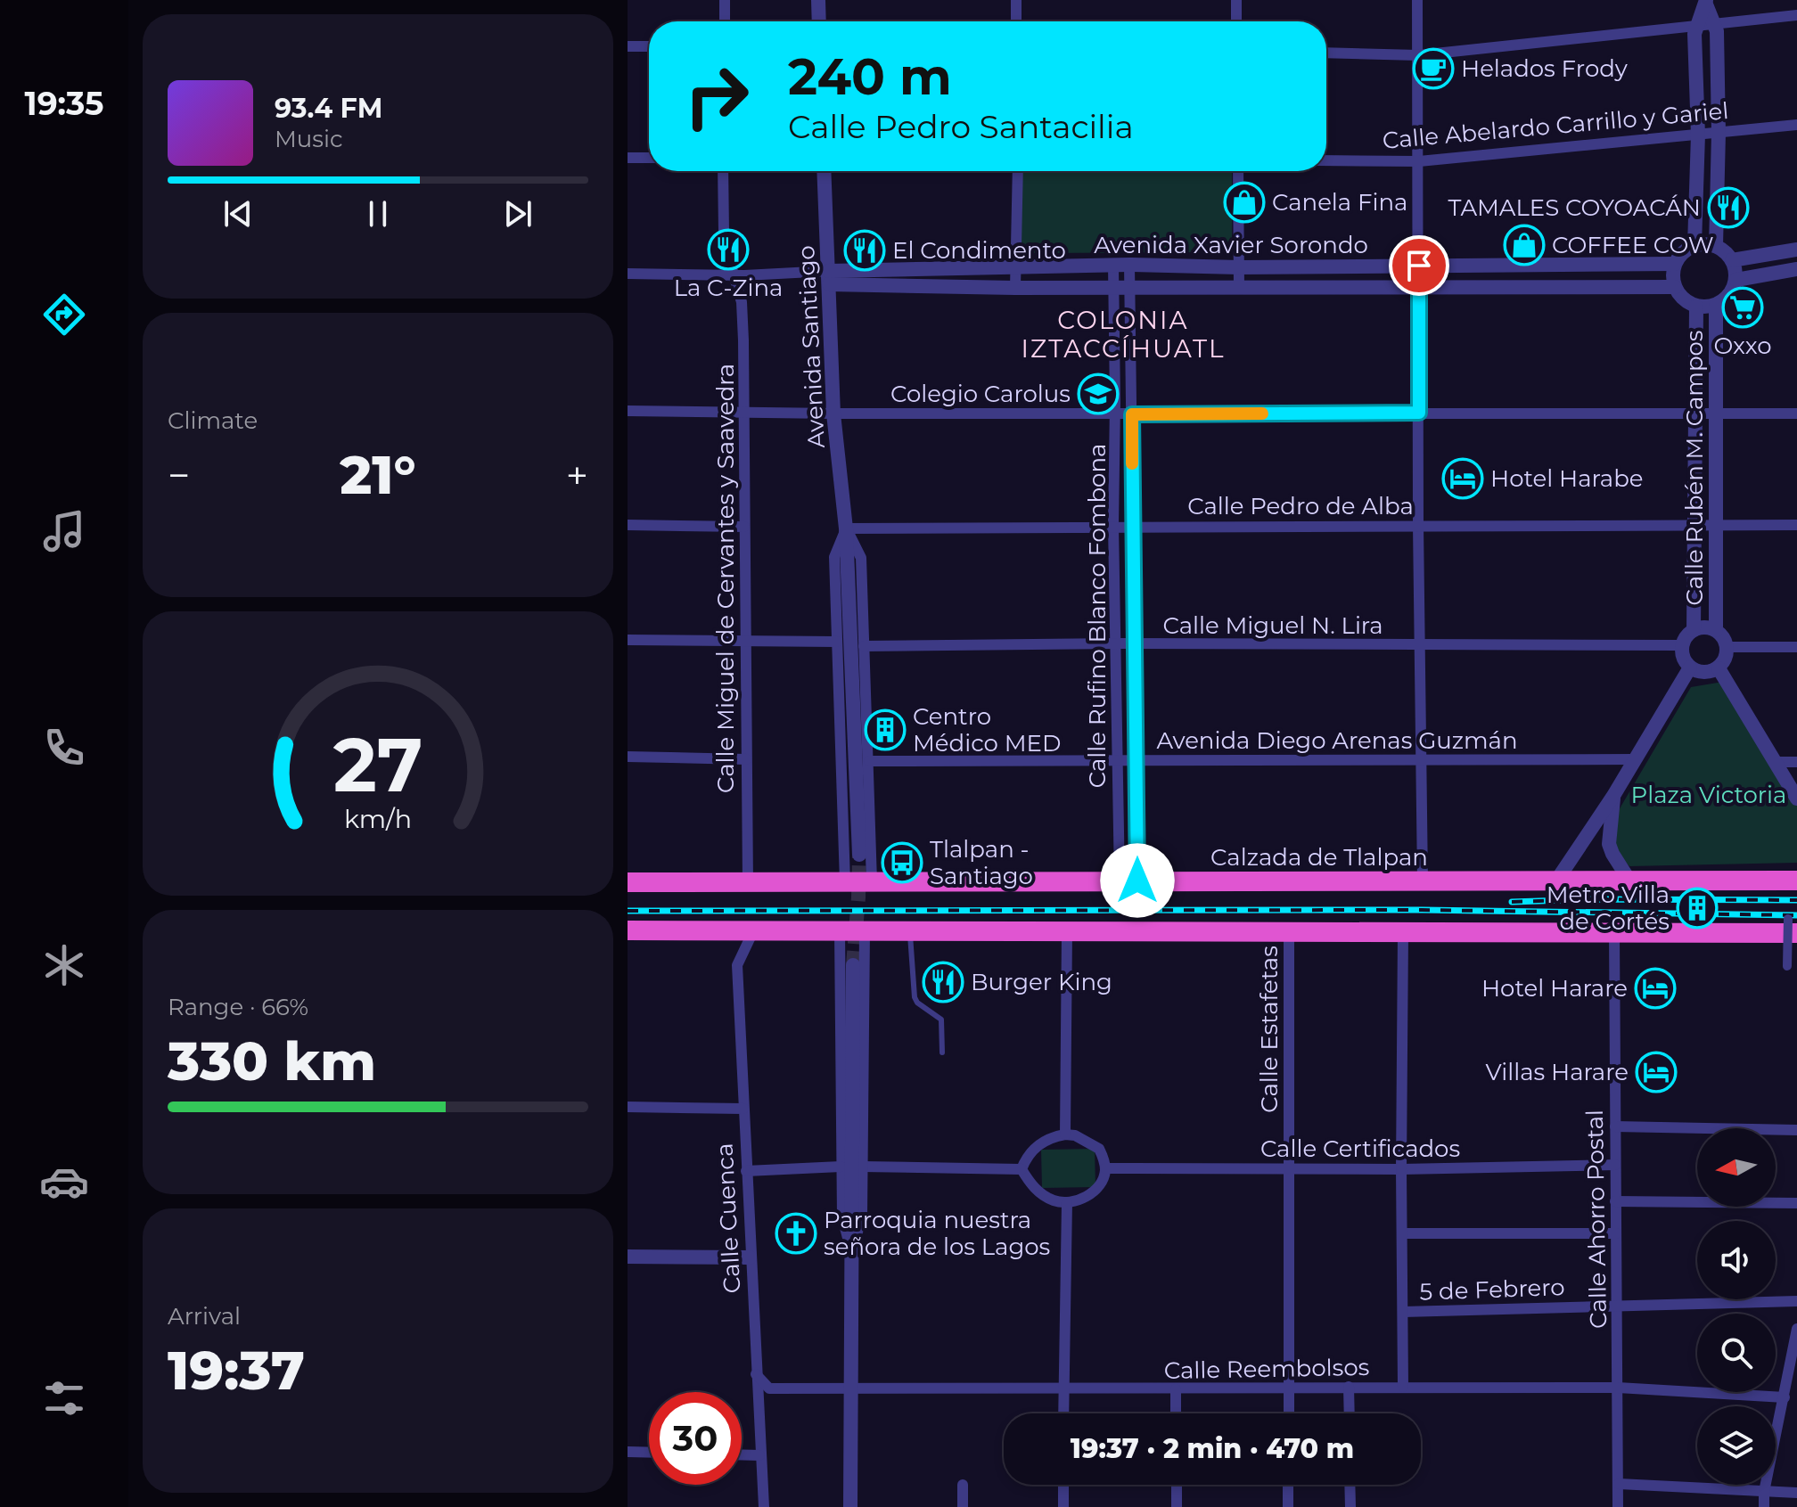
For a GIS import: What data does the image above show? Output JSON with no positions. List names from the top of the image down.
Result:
{
  "streets": {
    "highway": ["Calzada de Tlalpan"],
    "street": [
      "Calle Abelardo Carrillo y Gariel",
      "Avenida Xavier Sorondo",
      "Avenida Santiago",
      "Calle Rubén M. Campos",
      "Calle Pedro de Alba",
      "Calle Miguel de Cervantes y Saavedra",
      "Calle Rufino Blanco Fombona",
      "Calle Miguel N. Lira",
      "Avenida Diego Arenas Guzmán",
      "Calle Estafetas",
      "Calle Certificados",
      "Calle Cuenca",
      "Calle Ahorro Postal",
      "5 de Febrero",
      "Calle Reembolsos"
    ]
  },
  "crossings": [
    ["Avenida Xavier Sorondo", "Avenida Santiago"],
    ["Avenida Xavier Sorondo", "Calle Rubén M. Campos"],
    ["Avenida Xavier Sorondo", "Calle Rufino Blanco Fombona"],
    ["Avenida Santiago", "Calle Pedro de Alba"],
    ["Avenida Santiago", "Calle Miguel N. Lira"],
    ["Avenida Santiago", "Avenida Diego Arenas Guzmán"],
    ["Avenida Santiago", "Calzada de Tlalpan"],
    ["Calle Rubén M. Campos", "Calle Pedro de Alba"],
    ["Calle Rubén M. Campos", "Calle Miguel N. Lira"],
    ["Calle Pedro de Alba", "Calle Rufino Blanco Fombona"],
    ["Calle Miguel de Cervantes y Saavedra", "Calzada de Tlalpan"],
    ["Calle Rufino Blanco Fombona", "Calle Miguel N. Lira"],
    ["Calle Rufino Blanco Fombona", "Avenida Diego Arenas Guzmán"],
    ["Calle Rufino Blanco Fombona", "Calzada de Tlalpan"],
    ["Calle Estafetas", "Calle Certificados"],
    ["Calle Estafetas", "Calle Reembolsos"],
    ["Calle Certificados", "Calle Ahorro Postal"],
    ["Calle Cuenca", "Calle Reembolsos"],
    ["Calle Ahorro Postal", "5 de Febrero"],
    ["Calle Ahorro Postal", "Calle Reembolsos"]
  ],
  "districts": ["COLONIA IZTACCÍHUATL"],
  "parks": ["Plaza Victoria"],
  "places": {
    "cafe": ["Helados Frody"],
    "shop": ["Canela Fina", "COFFEE COW"],
    "restaurant": [
      "TAMALES COYOACÁN",
      "La C-Zina",
      "El Condimento",
      "Burger King"
    ],
    "supermarket": ["Oxxo"],
    "school or university": ["Colegio Carolus"],
    "hotel": ["Hotel Harabe", "Hotel Harare", "Villas Harare"],
    "building": ["Centro Médico MED", "Metro Villa de Cortés"],
    "bus stop": ["Tlalpan - Santiago"],
    "church": ["Parroquia nuestra señora de los Lagos"]
  },
  "north": "left",
  "page": {
    "tabs": "19:35",
    "turn": ["240 m", "Calle Pedro Santacilia"],
    "song": ["93.4 FM", "Music"],
    "tile": [
      "Climate",
      ["Range · 66%", "330 km"],
      ["Arrival", "19:37"]
    ],
    "heat": ["−", "21°", "+"],
    "limit": "30",
    "trip": "19:37 · 2 min · 470 m",
    "gauge": ["27", "km/h"]
  }
}
